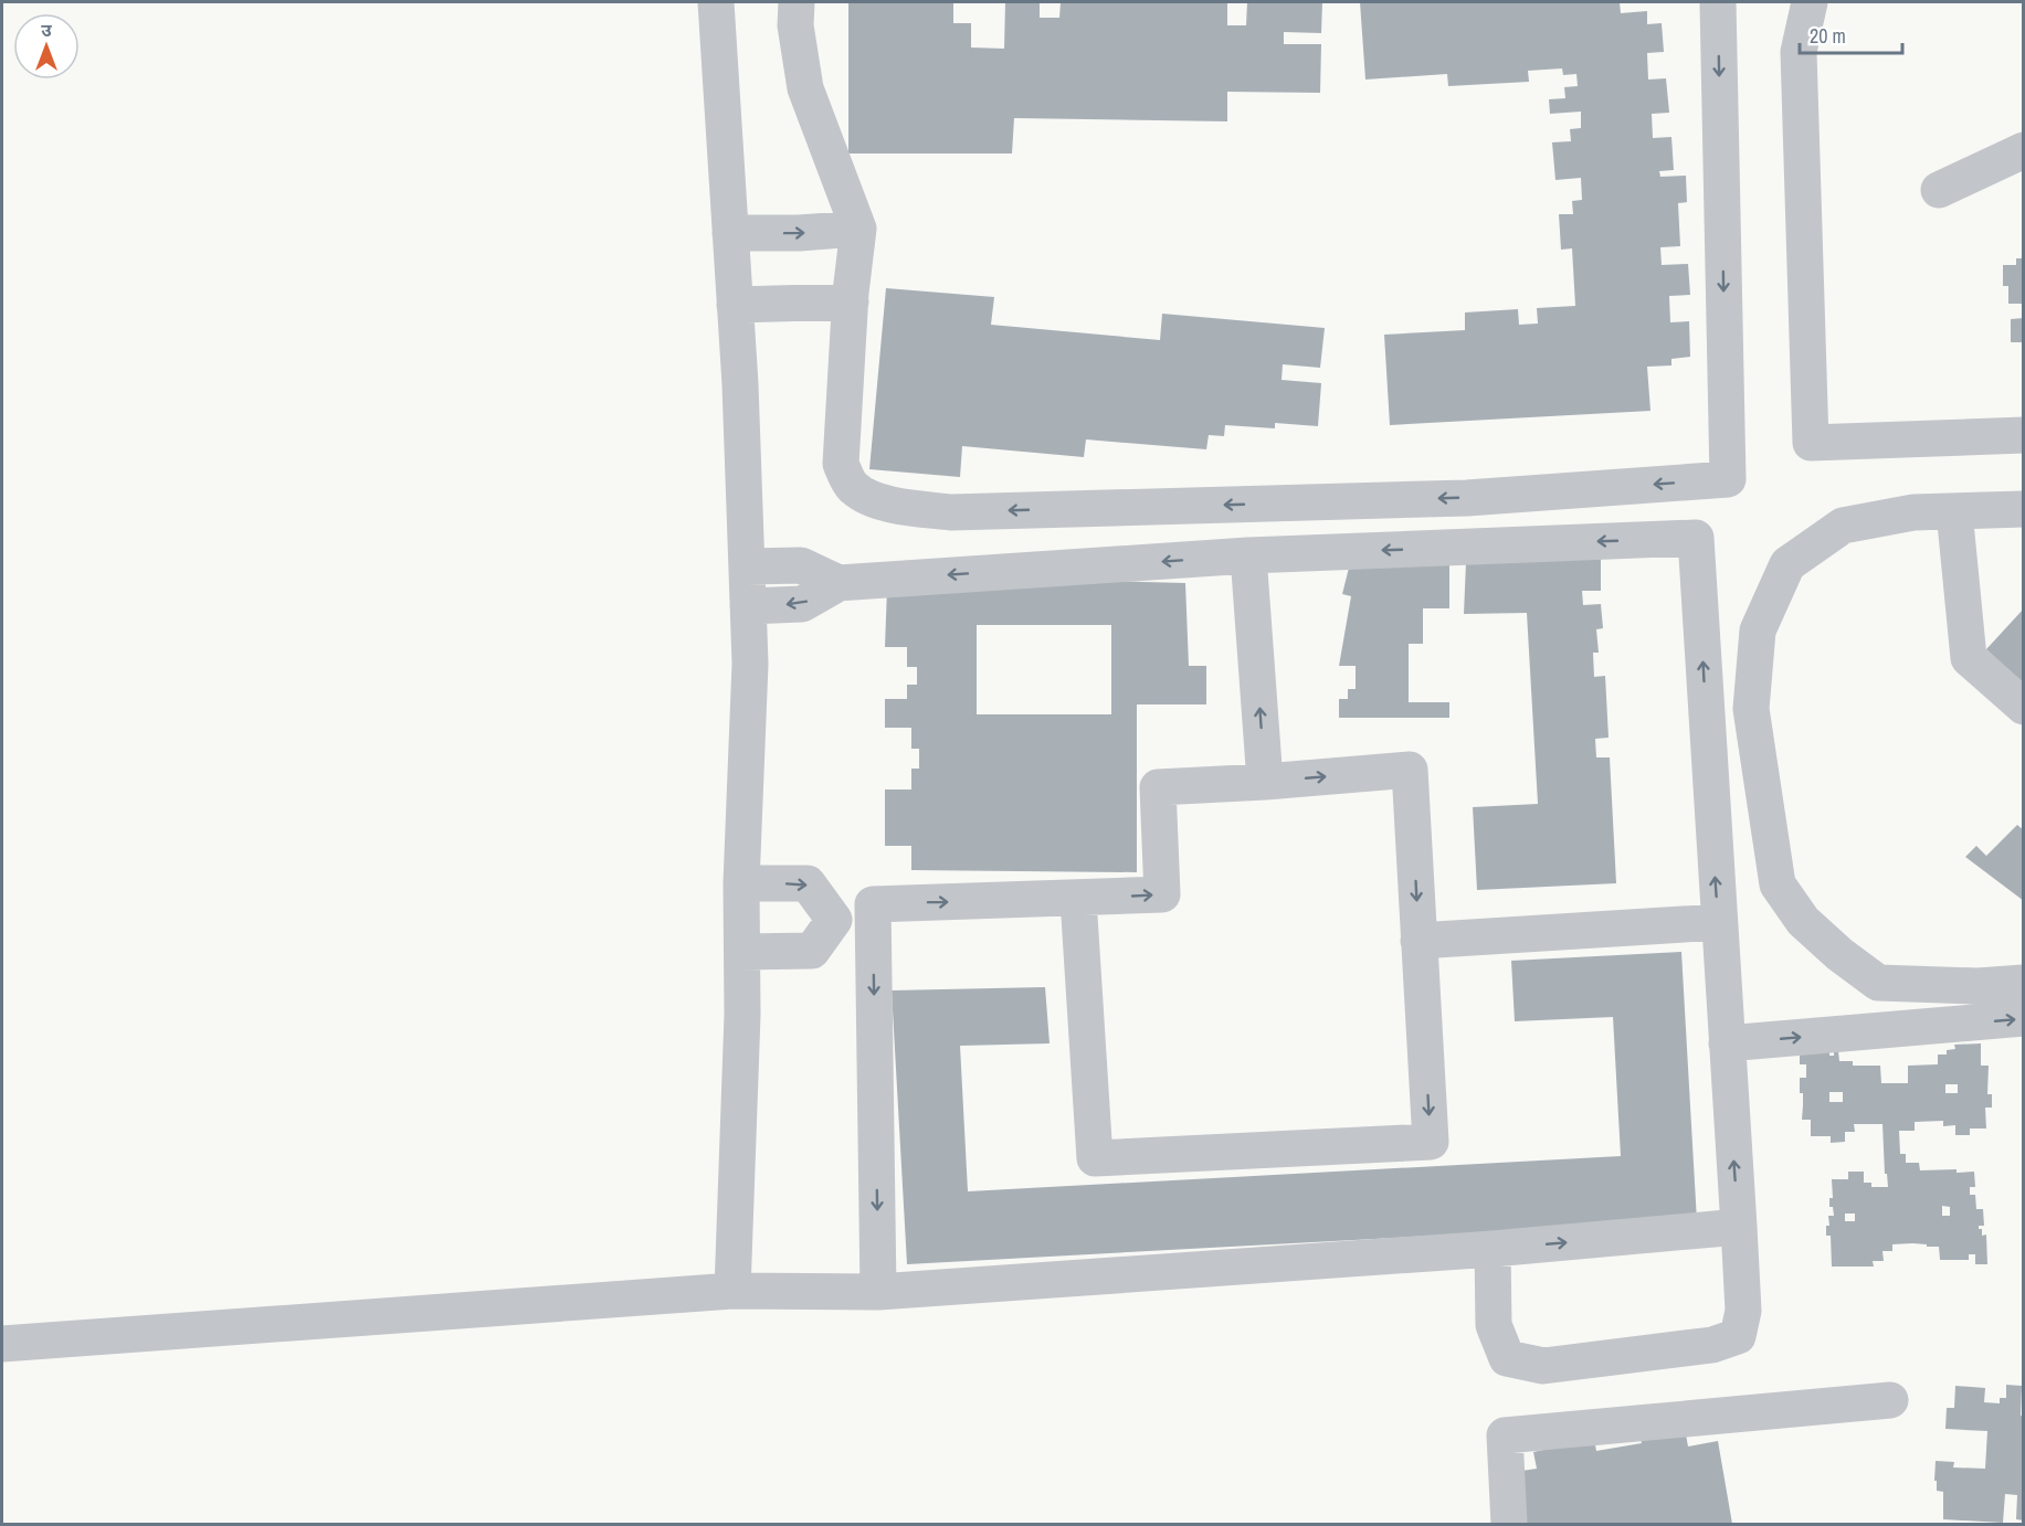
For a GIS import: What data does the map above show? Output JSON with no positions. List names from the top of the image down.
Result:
{
  "scale_bar": "20 m",
  "north": "top"
}
